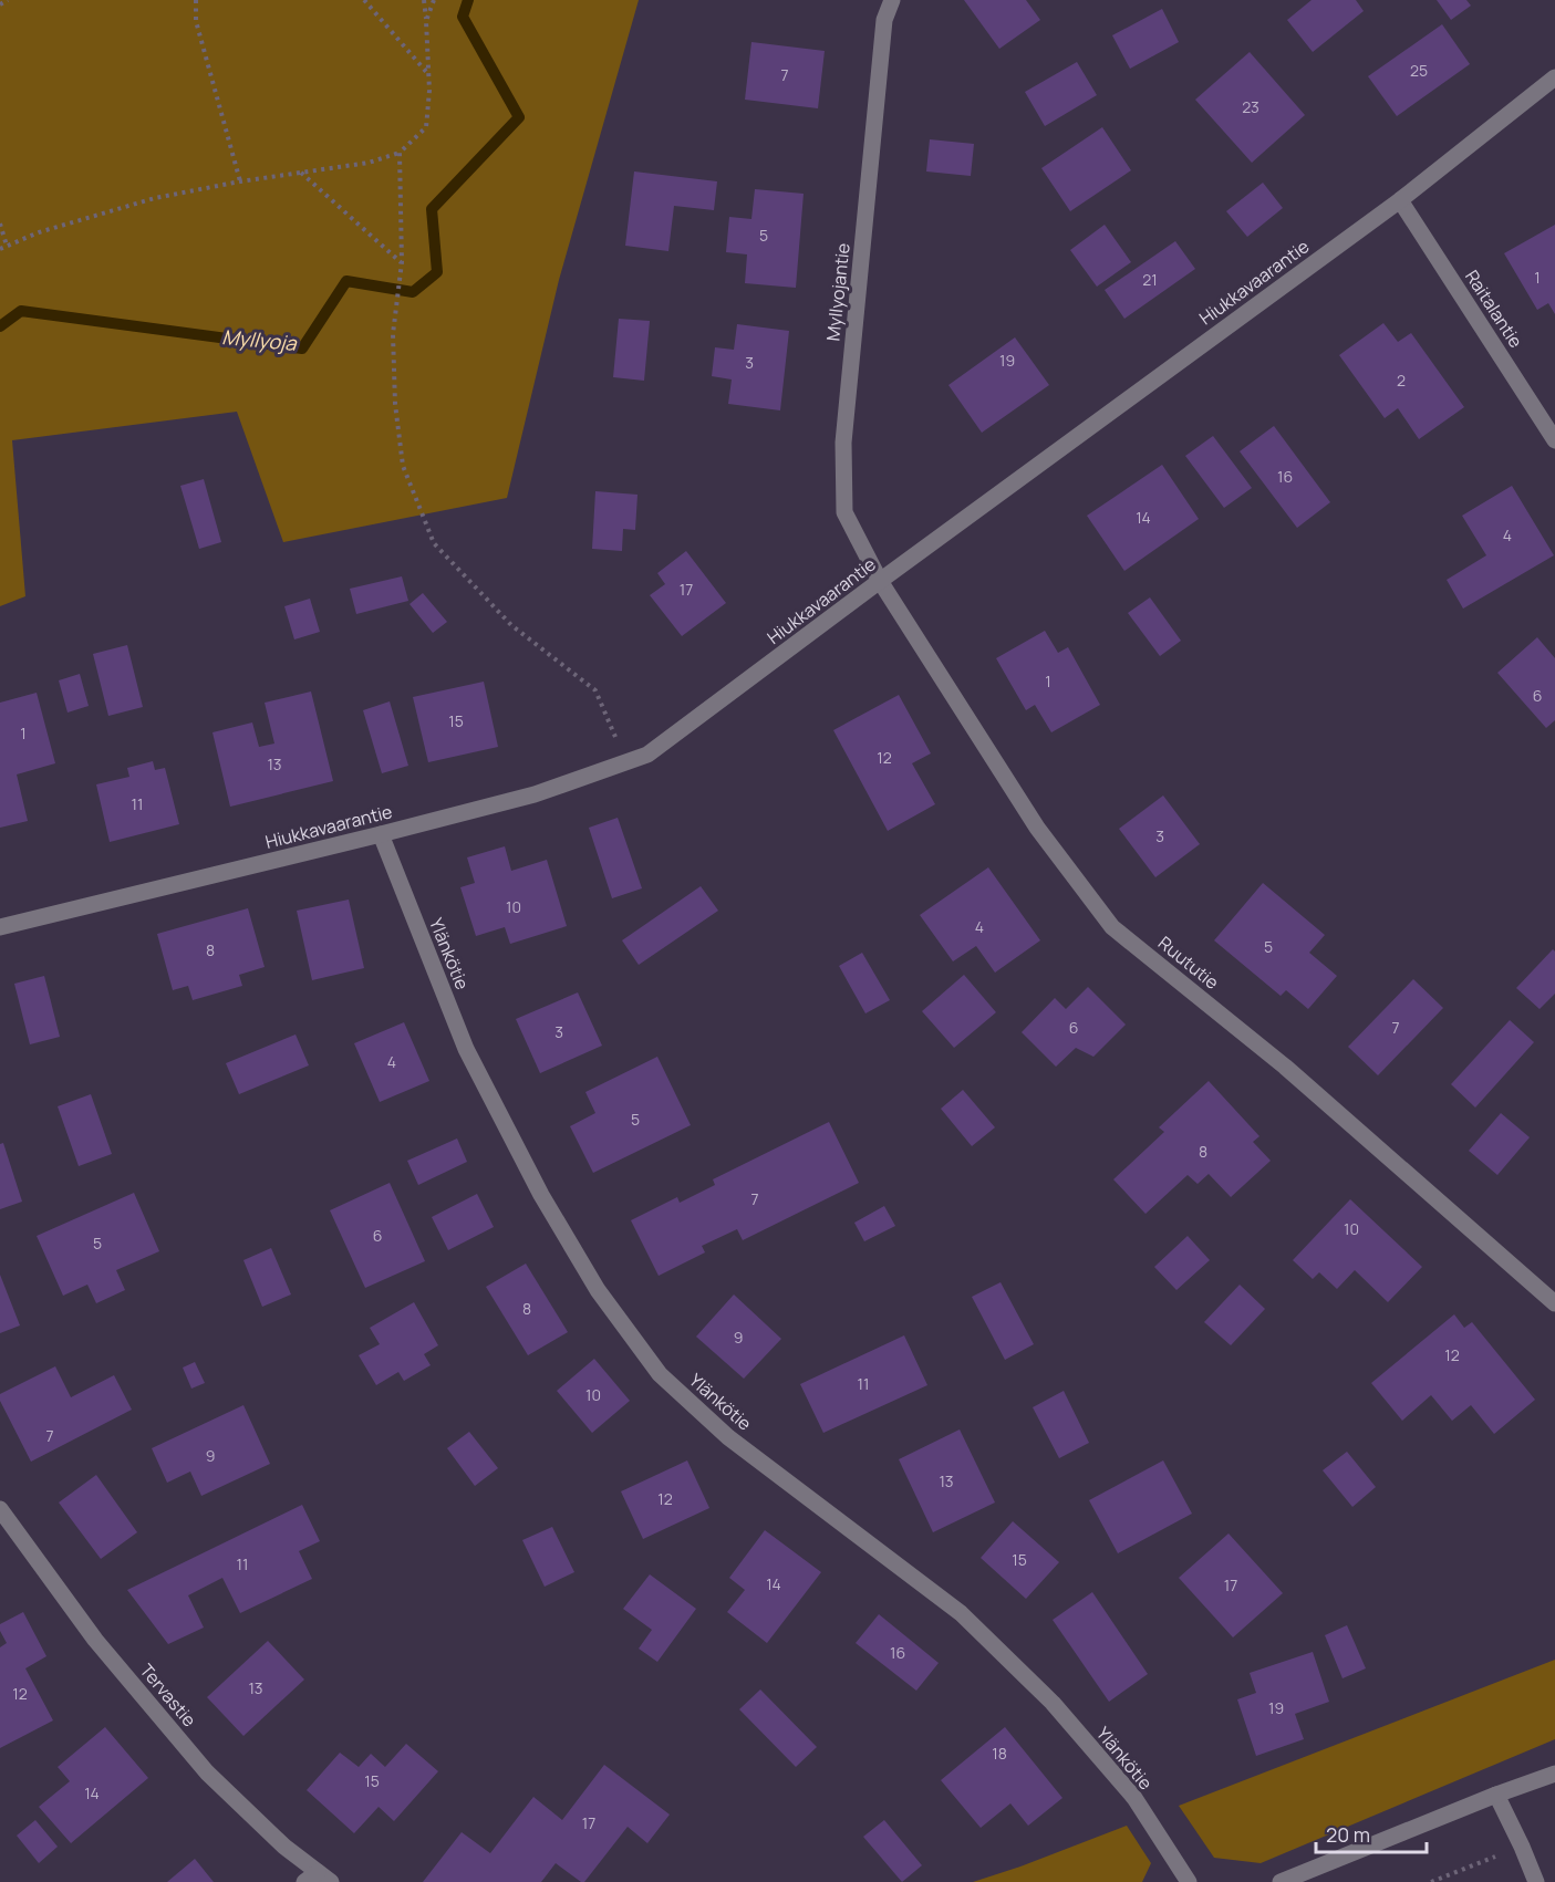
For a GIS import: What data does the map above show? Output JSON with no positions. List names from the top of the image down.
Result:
{
  "streets": {
    "street": [
      "Hiukkavaarantie",
      "Myllyojantie",
      "Raitalantie",
      "Ylänkötie",
      "Ruututie",
      "Tervastie"
    ]
  },
  "crossings": [
    ["Hiukkavaarantie", "Myllyojantie"],
    ["Hiukkavaarantie", "Raitalantie"],
    ["Hiukkavaarantie", "Ylänkötie"],
    ["Hiukkavaarantie", "Ruututie"],
    ["Myllyojantie", "Ruututie"]
  ],
  "water": ["Myllyoja"],
  "house_numbers": [
    "25",
    "7",
    "23",
    "5",
    "1",
    "21",
    "19",
    "3",
    "2",
    "16",
    "14",
    "4",
    "17",
    "1",
    "6",
    "15",
    "1",
    "12",
    "13",
    "11",
    "3",
    "10",
    "4",
    "5",
    "8",
    "6",
    "7",
    "3",
    "4",
    "5",
    "8",
    "7",
    "10",
    "6",
    "5",
    "8",
    "9",
    "12",
    "11",
    "10",
    "7",
    "9",
    "13",
    "12",
    "15",
    "11",
    "14",
    "17",
    "16",
    "13",
    "12",
    "19",
    "18",
    "15",
    "14",
    "17"
  ],
  "scale_bar": "20 m"
}
